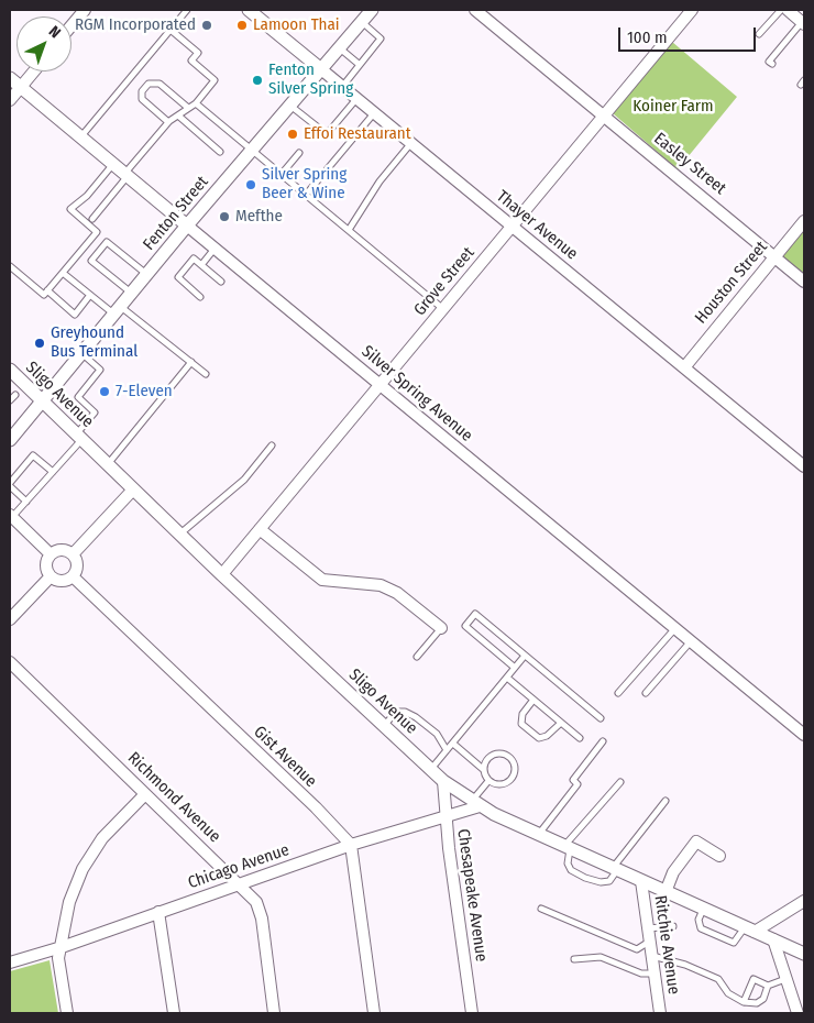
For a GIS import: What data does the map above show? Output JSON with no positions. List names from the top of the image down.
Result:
{
  "streets": {
    "street": [
      "Easley Street",
      "Fenton Street",
      "Thayer Avenue",
      "Grove Street",
      "Houston Street",
      "Silver Spring Avenue",
      "Sligo Avenue",
      "Gist Avenue",
      "Richmond Avenue",
      "Chicago Avenue",
      "Chesapeake Avenue",
      "Ritchie Avenue"
    ]
  },
  "crossings": [
    ["Easley Street", "Grove Street"],
    ["Easley Street", "Houston Street"],
    ["Fenton Street", "Thayer Avenue"],
    ["Fenton Street", "Silver Spring Avenue"],
    ["Fenton Street", "Sligo Avenue"],
    ["Thayer Avenue", "Grove Street"],
    ["Thayer Avenue", "Houston Street"],
    ["Grove Street", "Silver Spring Avenue"],
    ["Grove Street", "Sligo Avenue"],
    ["Sligo Avenue", "Chicago Avenue"],
    ["Sligo Avenue", "Chesapeake Avenue"],
    ["Sligo Avenue", "Ritchie Avenue"],
    ["Gist Avenue", "Chicago Avenue"],
    ["Richmond Avenue", "Chicago Avenue"],
    ["Chicago Avenue", "Chesapeake Avenue"]
  ],
  "parks": ["Koiner Farm"],
  "places": [
    "RGM Incorporated",
    "Lamoon Thai",
    "Fenton Silver Spring",
    "Effoi Restaurant",
    "Silver Spring Beer & Wine",
    "Mefthe",
    "Greyhound Bus Terminal",
    "7-Eleven"
  ],
  "scale_bar": "100 m",
  "north": "top right"
}
